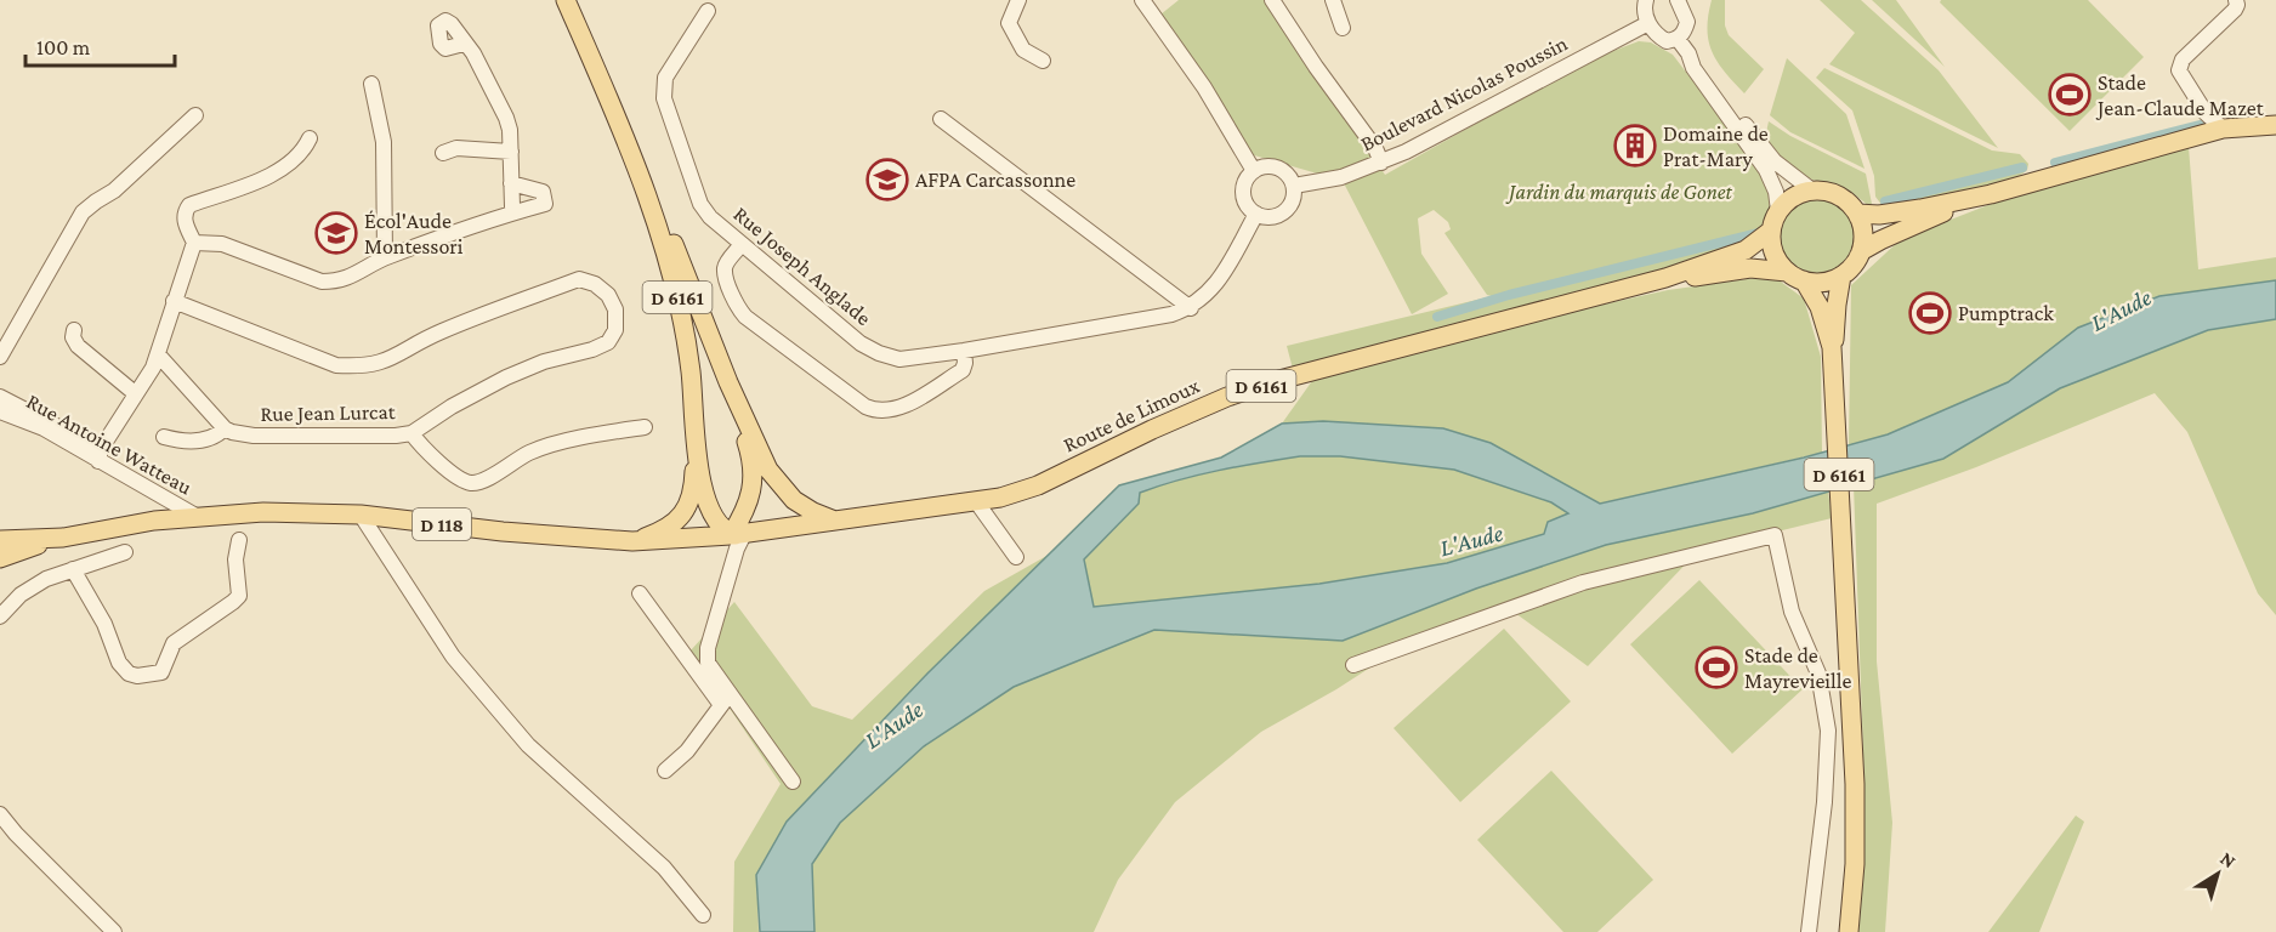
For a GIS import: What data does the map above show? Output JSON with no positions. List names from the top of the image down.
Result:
{
  "streets": {
    "main road": ["D 6161", "Route de Limoux", "D 118"],
    "street": [
      "Boulevard Nicolas Poussin",
      "Rue Joseph Anglade",
      "Rue Jean Lurcat",
      "Rue Antoine Watteau"
    ]
  },
  "crossings": [
    ["D 6161", "Route de Limoux"],
    ["D 6161", "D 118"],
    ["Rue Antoine Watteau", "D 118"]
  ],
  "water": ["L'Aude"],
  "parks": ["Jardin du marquis de Gonet"],
  "places": {
    "sports": ["Stade Jean-Claude Mazet", "Pumptrack", "Stade de Mayrevieille"],
    "building": ["Domaine de Prat-Mary"],
    "school or university": ["AFPA Carcassonne", "Écol'Aude Montessori"]
  },
  "scale_bar": "100 m",
  "north": "top right"
}
